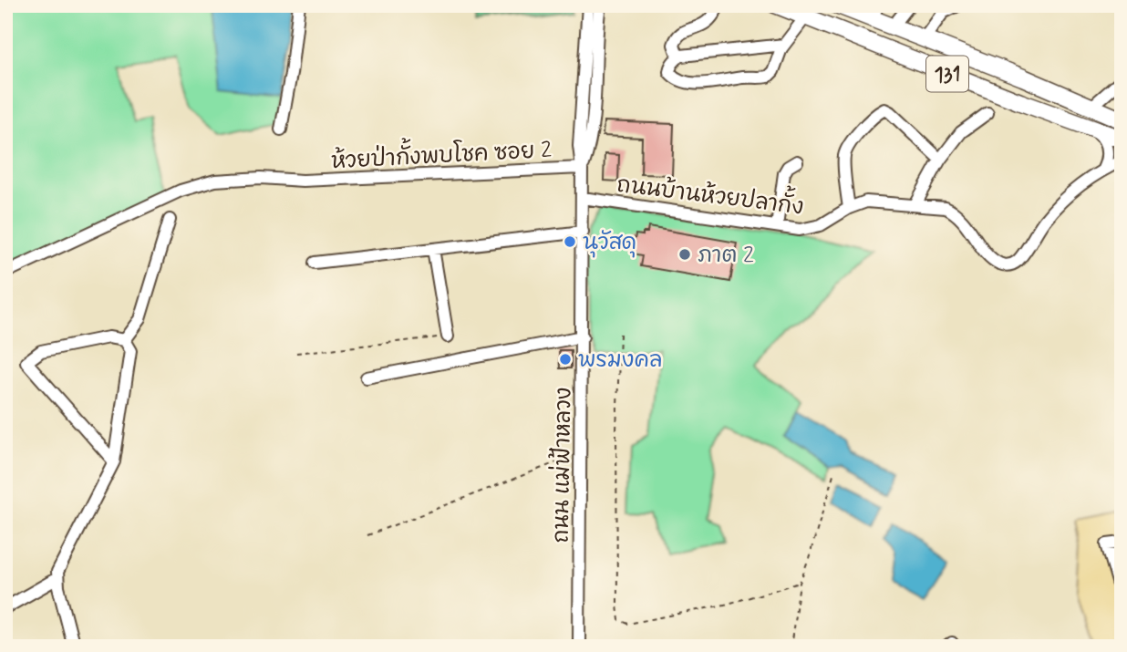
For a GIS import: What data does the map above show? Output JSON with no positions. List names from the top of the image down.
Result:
{
  "streets": {
    "highway": ["131"],
    "street": ["ห้วยป่ากั้งพบโชค ซอย 2", "ถนนบ้านห้วยปลากั้ง", "ถนน แม่ฟ้าหลวง"]
  },
  "crossings": [
    ["ห้วยป่ากั้งพบโชค ซอย 2", "ถนน แม่ฟ้าหลวง"],
    ["ถนนบ้านห้วยปลากั้ง", "ถนน แม่ฟ้าหลวง"]
  ],
  "places": ["นุวัสดุ", "ภาต 2", "พรมงคล"]
}
